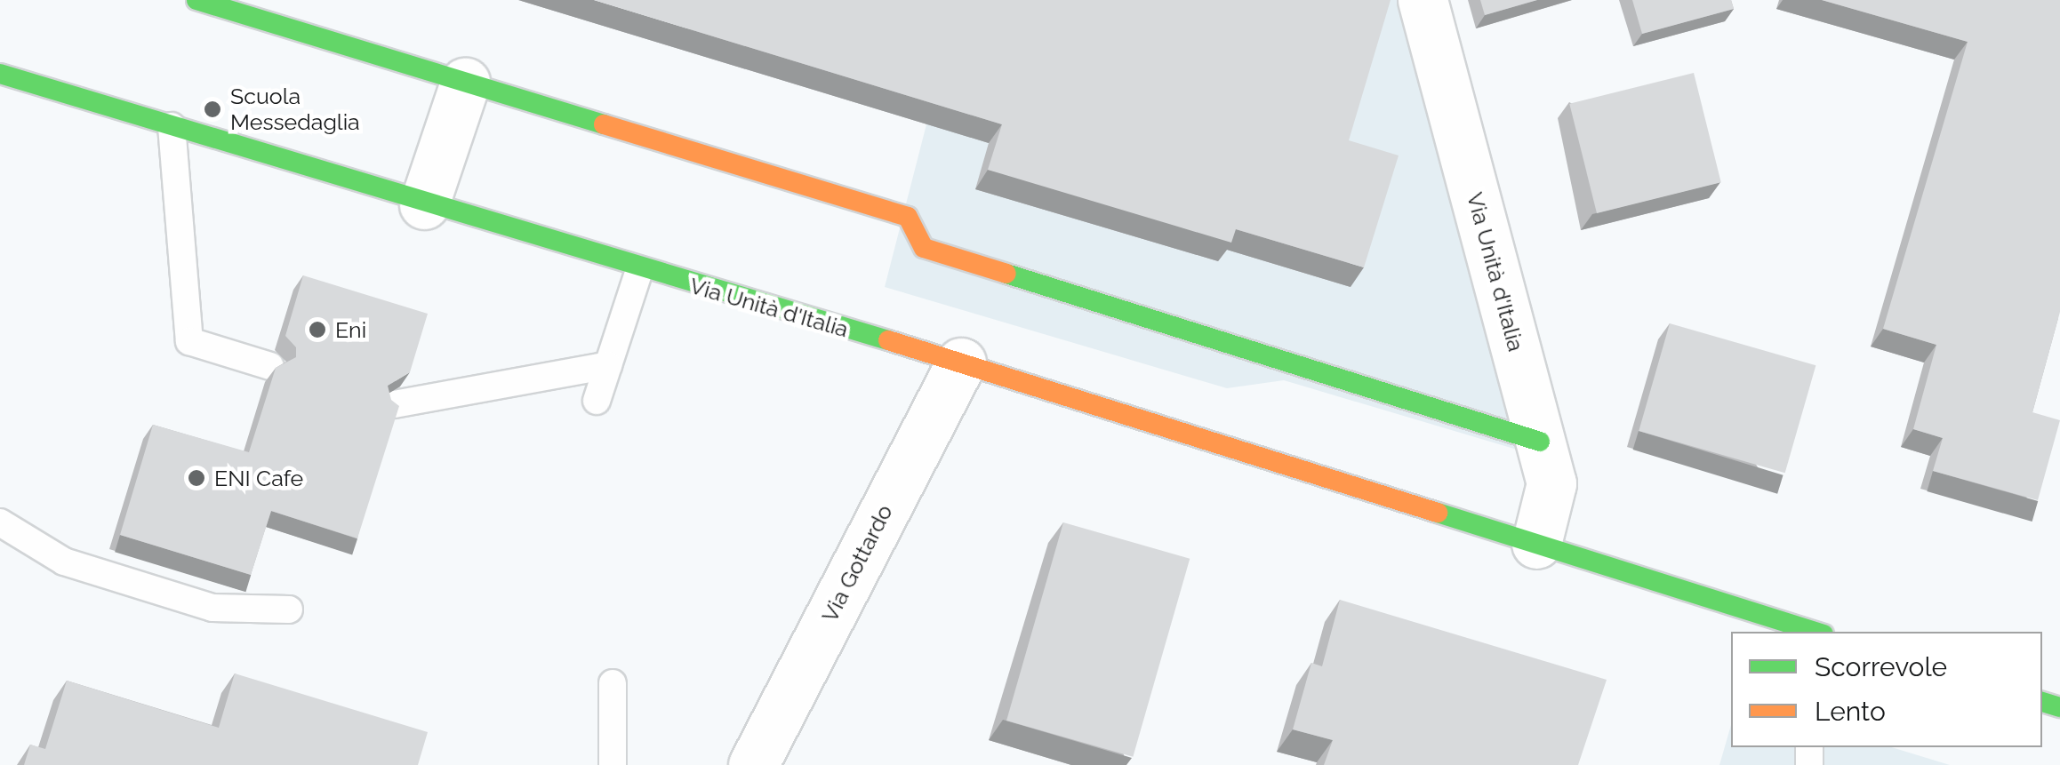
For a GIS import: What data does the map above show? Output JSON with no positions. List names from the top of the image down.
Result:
{
  "streets": {
    "main road": ["Via Unità d'Italia"],
    "street": ["Via Gottardo"]
  },
  "crossings": [
    ["Via Unità d'Italia", "Via Gottardo"]
  ],
  "places": ["Scuola Messedaglia", "Eni", "ENI Cafe"],
  "legend": ["Scorrevole", "Lento"]
}
